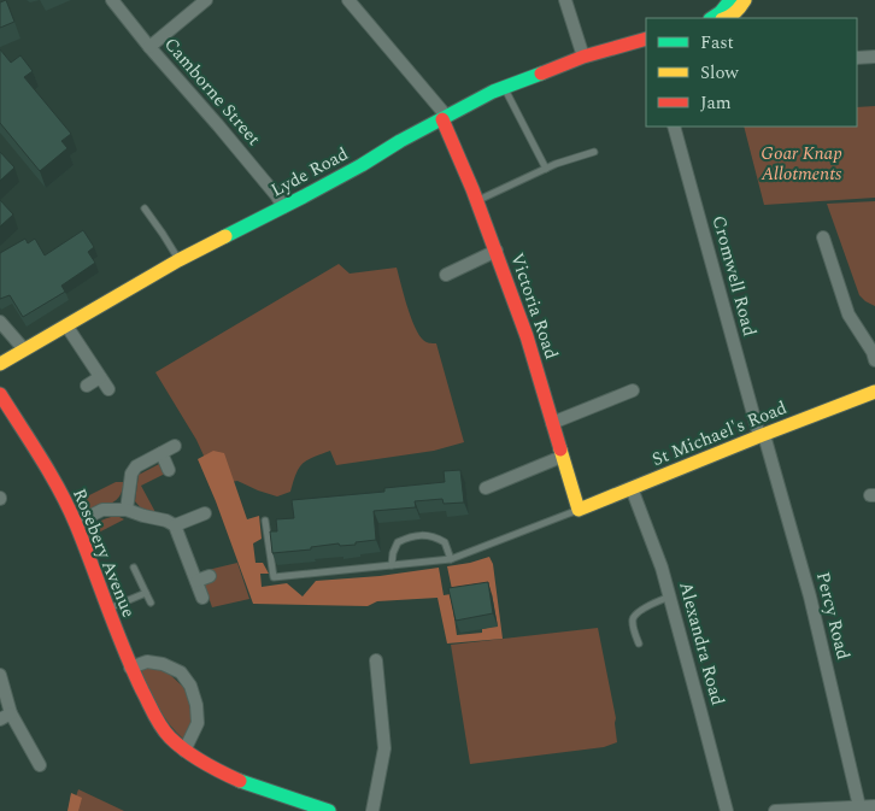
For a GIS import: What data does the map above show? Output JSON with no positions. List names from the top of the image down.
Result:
{
  "streets": {
    "street": [
      "Camborne Street",
      "Lyde Road",
      "Cromwell Road",
      "Victoria Road",
      "St Michael's Road",
      "Rosebery Avenue",
      "Percy Road",
      "Alexandra Road"
    ]
  },
  "crossings": [
    ["Camborne Street", "Lyde Road"],
    ["Lyde Road", "Victoria Road"],
    ["Cromwell Road", "St Michael's Road"],
    ["Cromwell Road", "Percy Road"],
    ["Victoria Road", "St Michael's Road"],
    ["St Michael's Road", "Percy Road"],
    ["St Michael's Road", "Alexandra Road"]
  ],
  "parks": ["Goar Knap Allotments"],
  "legend": ["Fast", "Slow", "Jam"]
}
